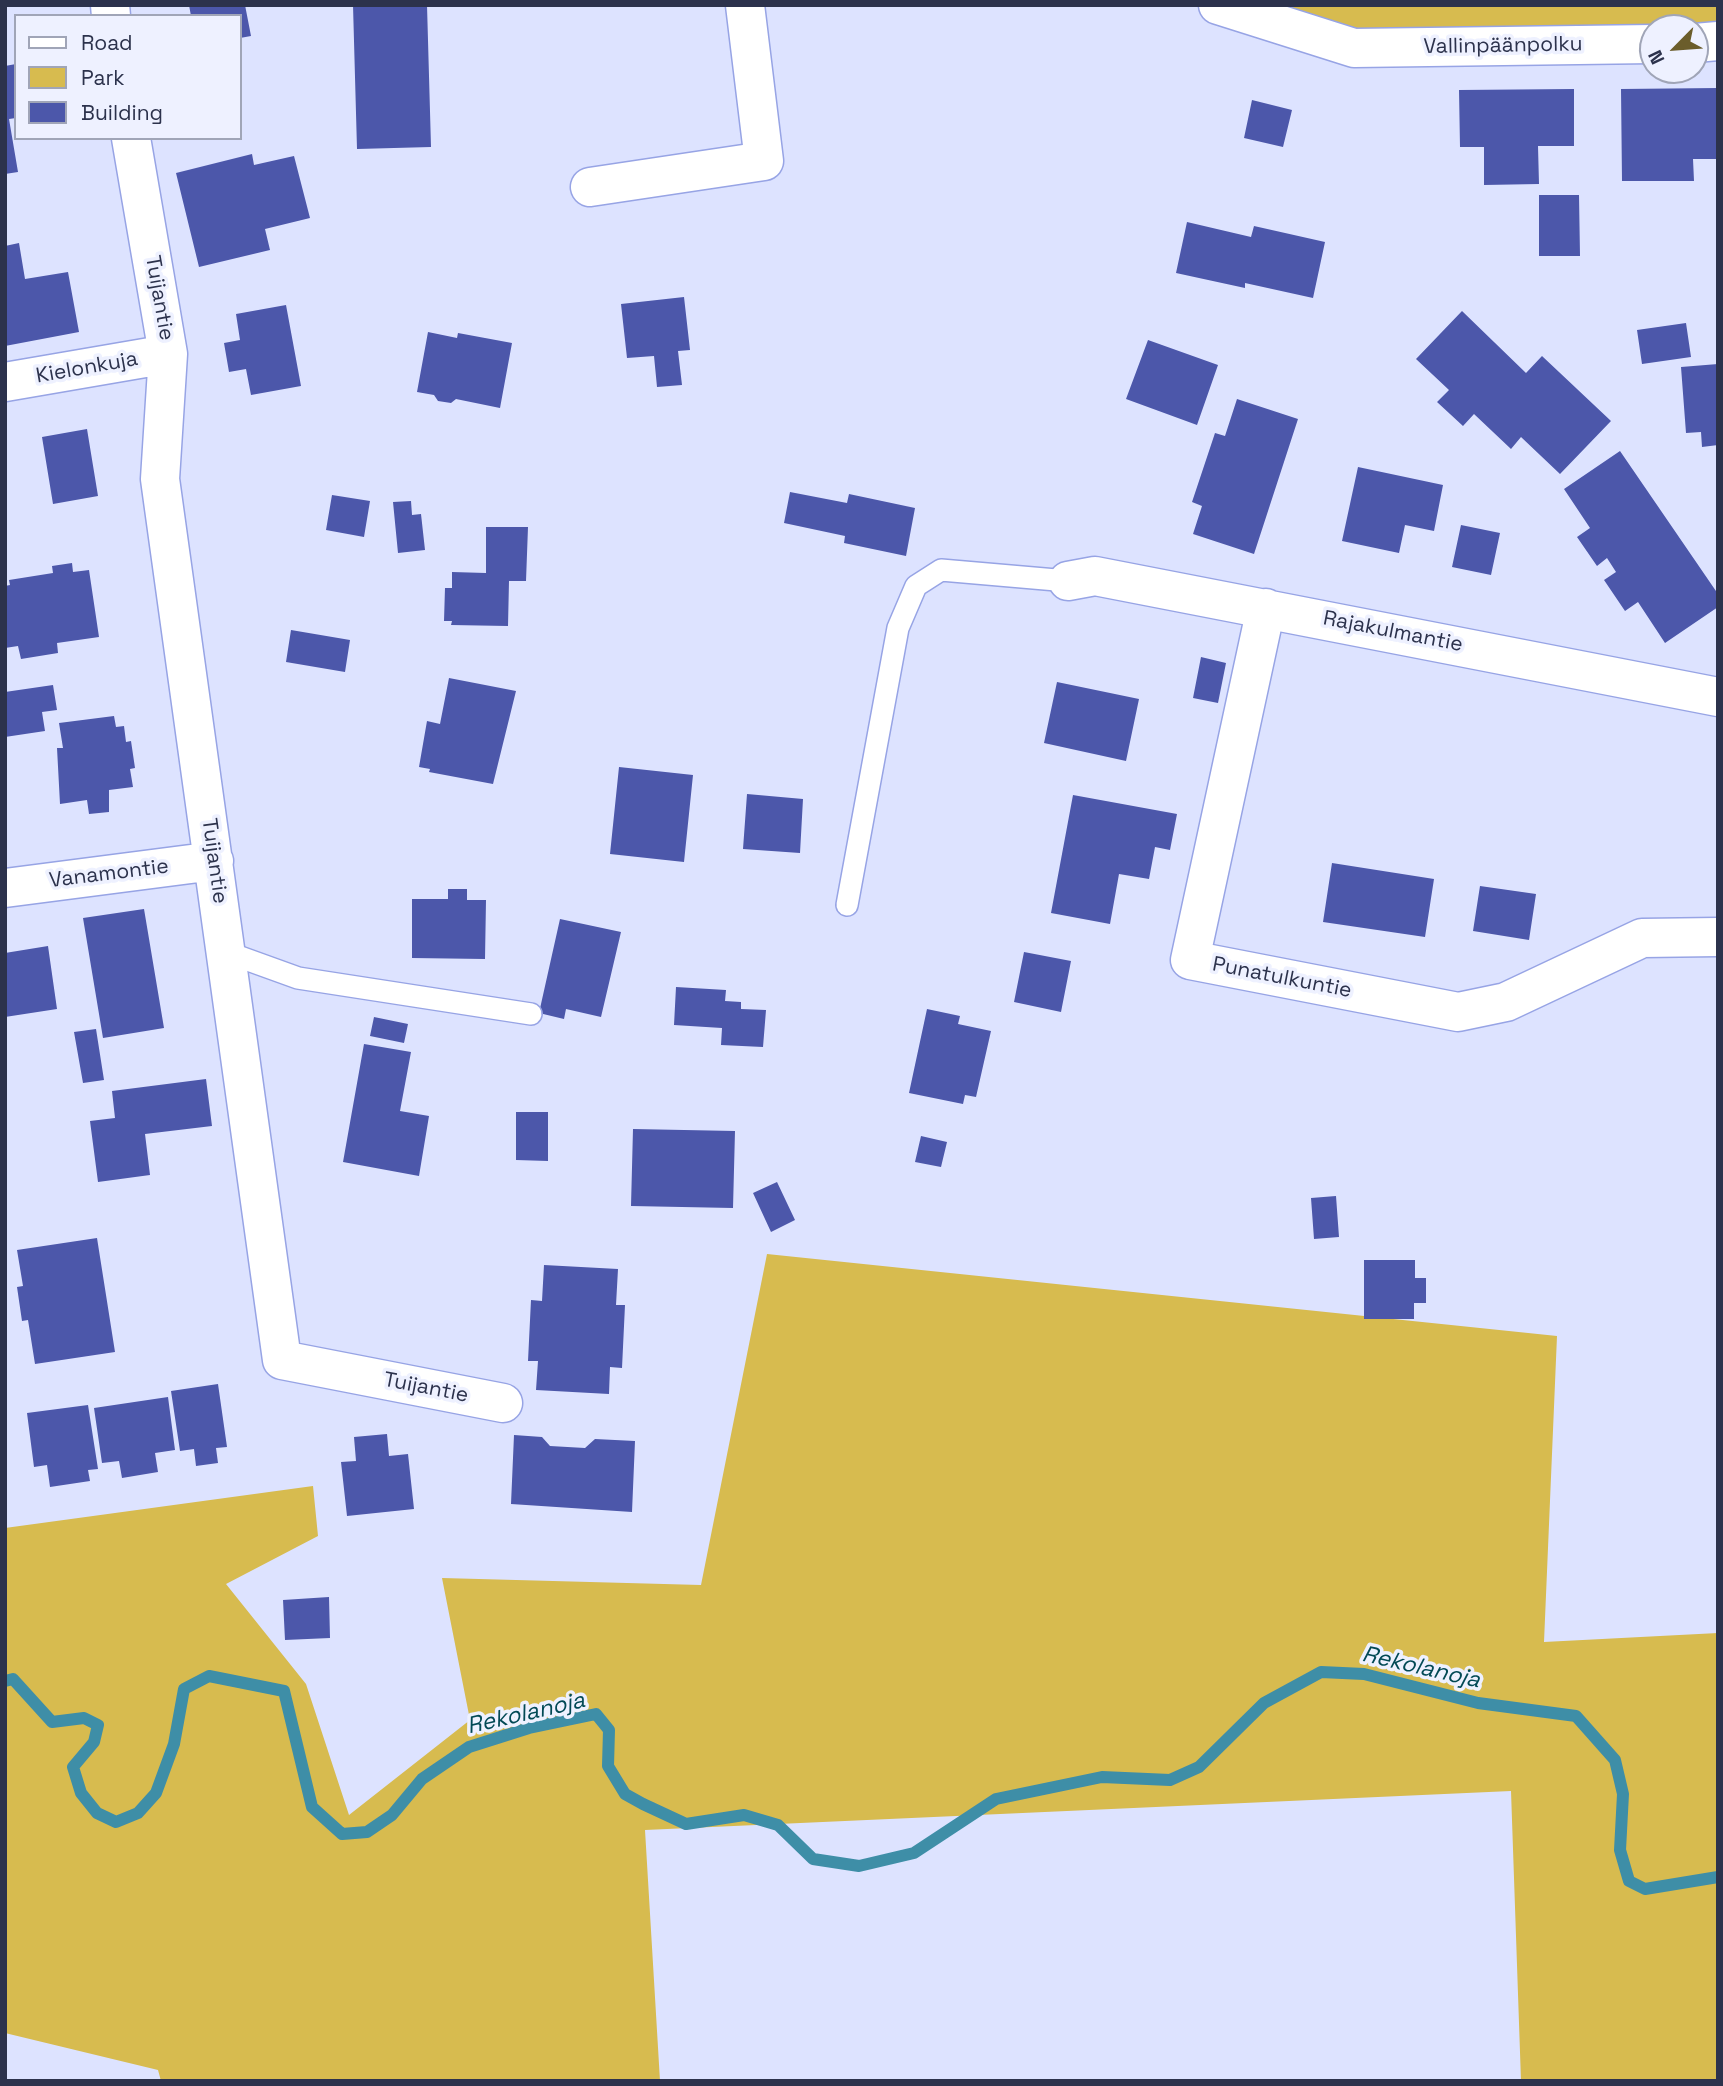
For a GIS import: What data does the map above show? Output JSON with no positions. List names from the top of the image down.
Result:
{
  "streets": {
    "street": [
      "Vallinpäänpolku",
      "Tuijantie",
      "Kielonkuja",
      "Rajakulmantie",
      "Vanamontie",
      "Punatulkuntie"
    ]
  },
  "crossings": [
    ["Tuijantie", "Kielonkuja"],
    ["Tuijantie", "Vanamontie"],
    ["Rajakulmantie", "Punatulkuntie"]
  ],
  "water": ["Rekolanoja"],
  "legend": ["Road", "Park", "Building"],
  "north": "bottom left"
}
